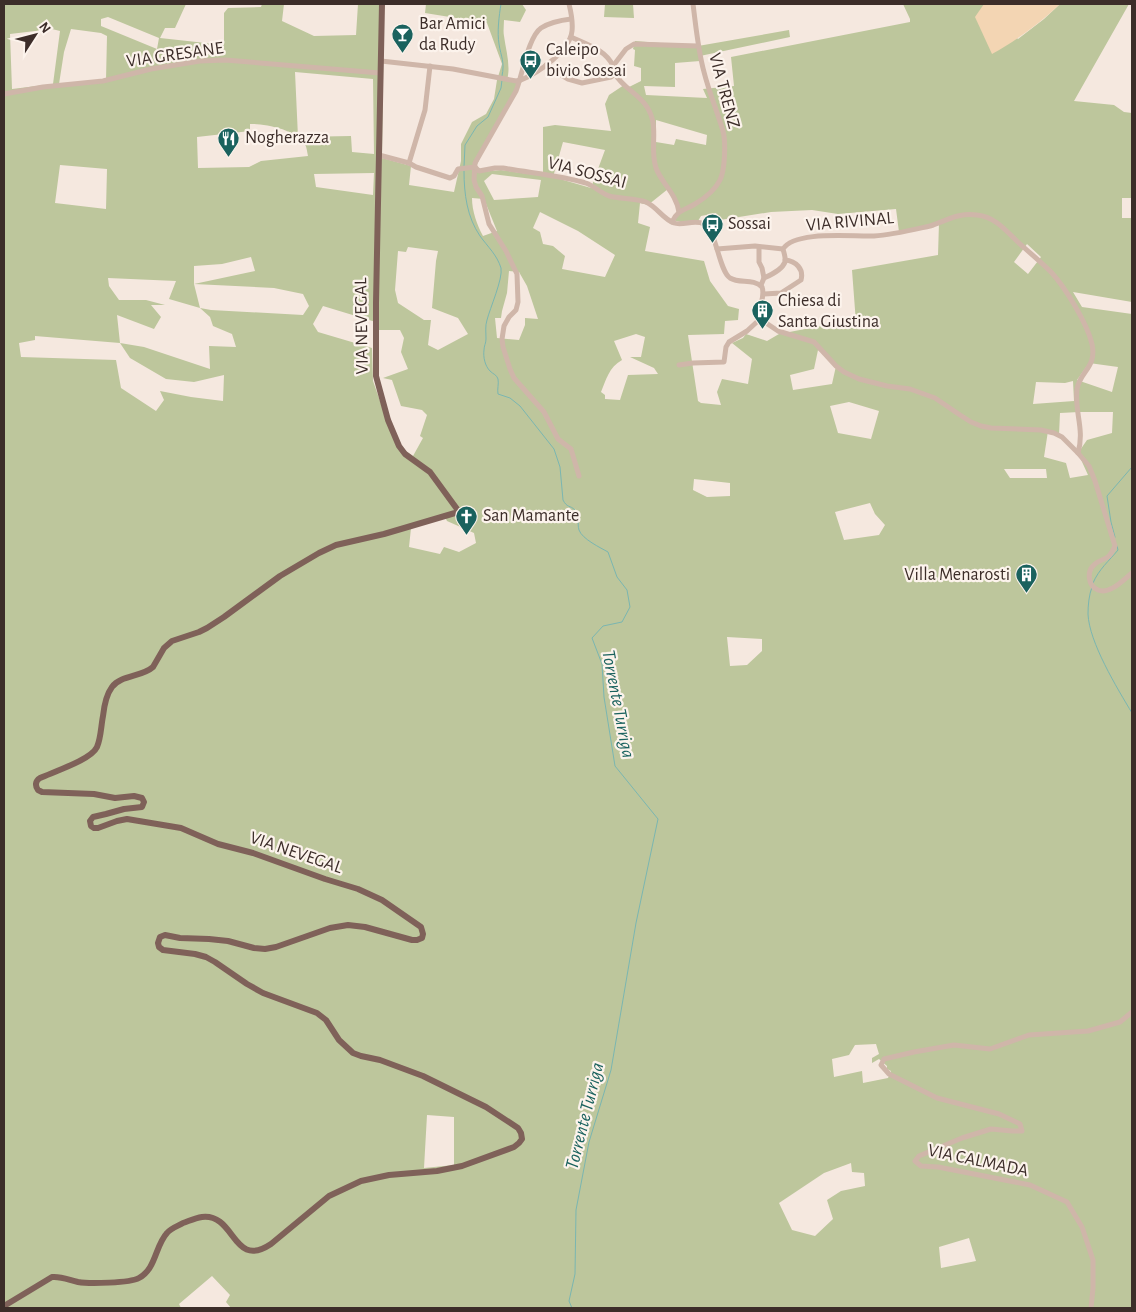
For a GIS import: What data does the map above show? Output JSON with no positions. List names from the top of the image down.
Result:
{
  "streets": {
    "main road": ["VIA NEVEGAL"],
    "street": [
      "VIA GRESANE",
      "VIA TRENZ",
      "VIA SOSSAI",
      "VIA RIVINAL",
      "VIA CALMADA"
    ]
  },
  "crossings": [
    ["VIA GRESANE", "VIA NEVEGAL"],
    ["VIA TRENZ", "VIA SOSSAI"]
  ],
  "water": ["Torrente Turriga"],
  "places": {
    "bar": ["Bar Amici da Rudy"],
    "bus stop": ["Caleipo bivio Sossai", "Sossai"],
    "restaurant": ["Nogherazza"],
    "building": ["Chiesa di Santa Giustina", "Villa Menarosti"],
    "church": ["San Mamante"]
  },
  "north": "top right"
}
